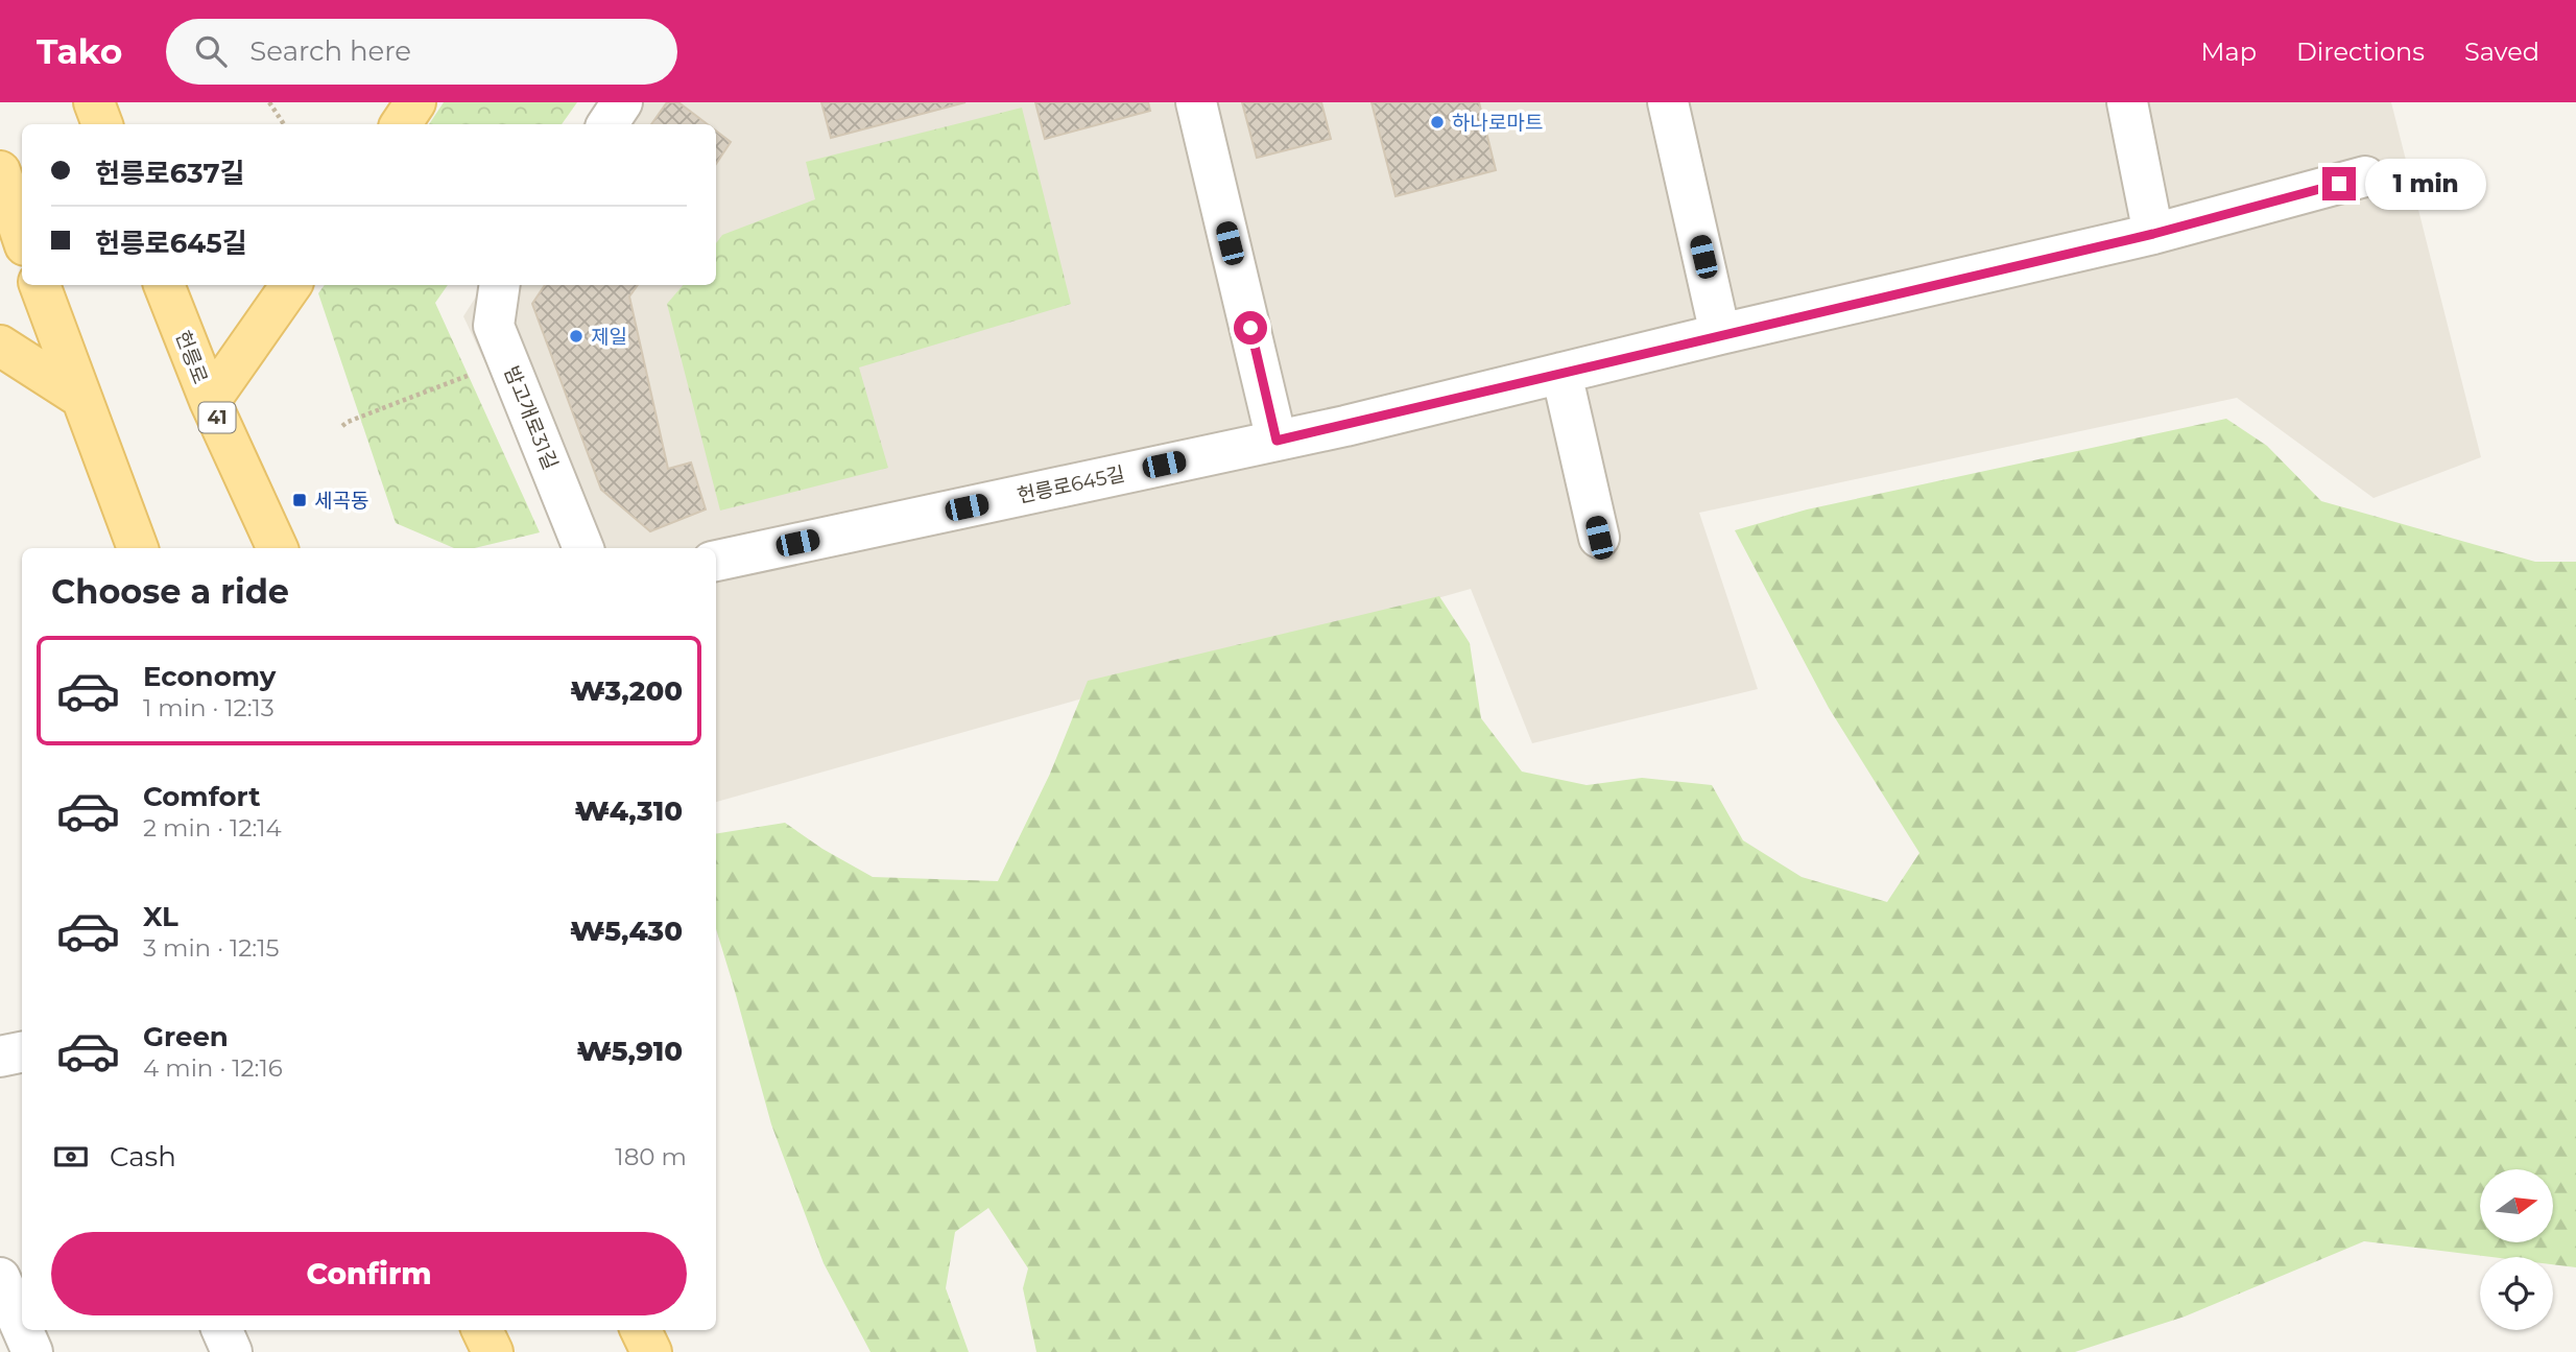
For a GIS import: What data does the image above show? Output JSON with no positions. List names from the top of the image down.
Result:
{
  "streets": {
    "main road": ["헌릉로", "41"],
    "street": ["밤고개로31길", "헌릉로645길"]
  },
  "places": {
    "other": ["하나로마트", "제일"],
    "transit": ["세곡동"]
  },
  "north": "right",
  "page": {
    "header": "Tako",
    "search": "Search here",
    "nav": ["Map", "Directions", "Saved"],
    "banner": ["헌릉로637길", "헌릉로645길"],
    "bubble": "1 min",
    "heading": "Choose a ride",
    "list": [
      {
        "name": "Economy",
        "note": "1 min · 12:13",
        "value": "₩3,200"
      },
      {
        "name": "Comfort",
        "note": "2 min · 12:14",
        "value": "₩4,310"
      },
      {
        "name": "XL",
        "note": "3 min · 12:15",
        "value": "₩5,430"
      },
      {
        "name": "Green",
        "note": "4 min · 12:16",
        "value": "₩5,910"
      }
    ],
    "pay": ["Cash", "180 m"],
    "buttons": "Confirm"
  }
}
